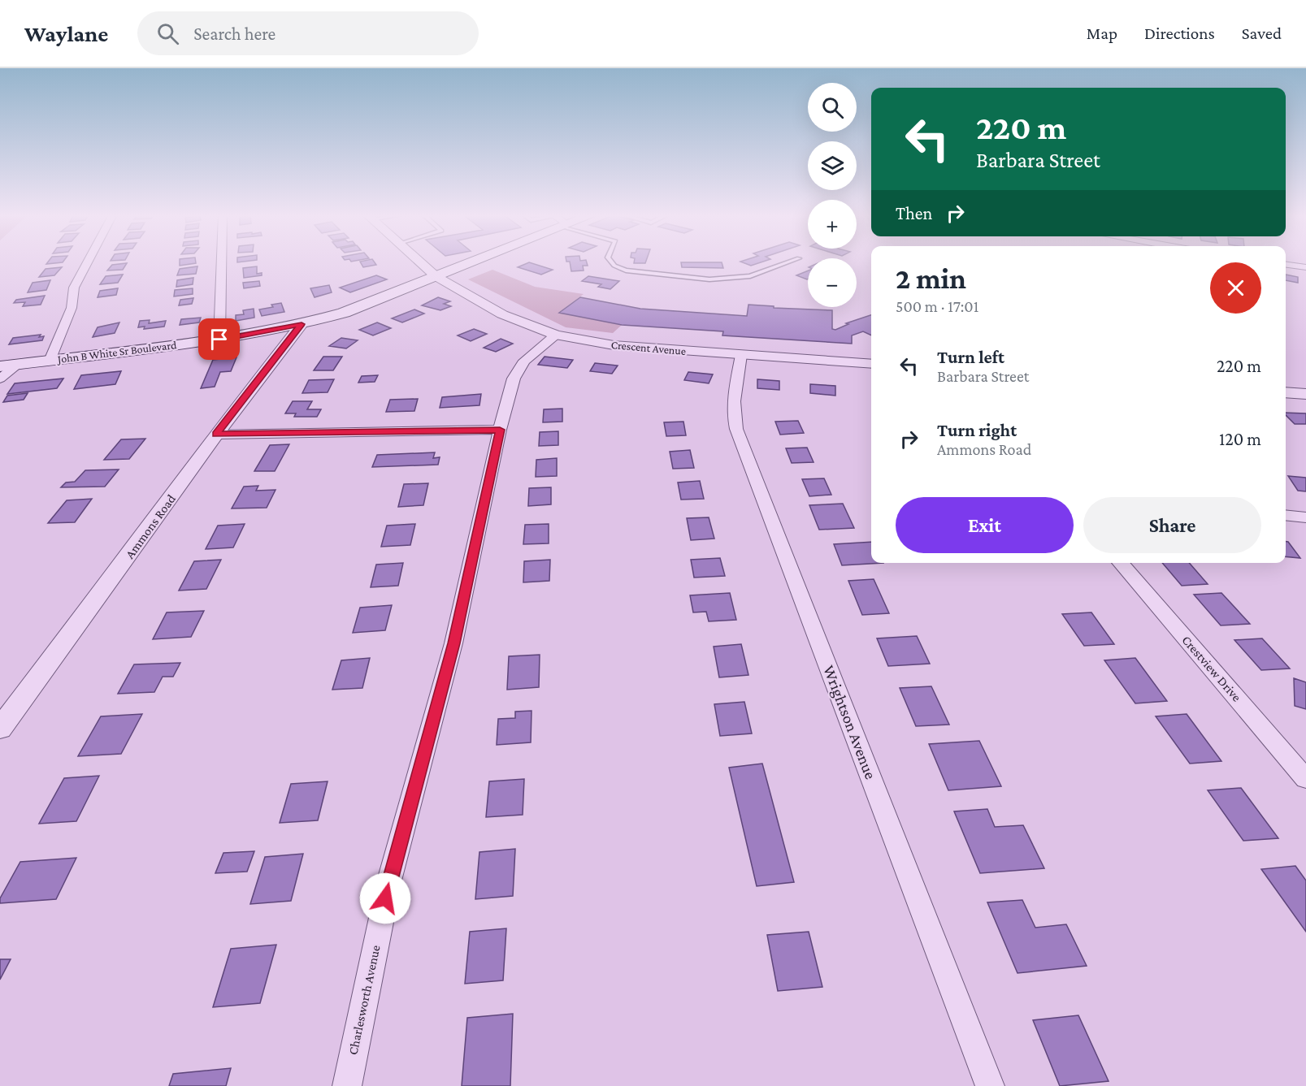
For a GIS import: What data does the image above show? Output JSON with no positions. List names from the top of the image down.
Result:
{
  "streets": {
    "main road": ["John B White Sr Boulevard"],
    "street": [
      "Crescent Avenue",
      "Ammons Road",
      "Crestview Drive",
      "Wrightson Avenue",
      "Charlesworth Avenue"
    ]
  },
  "crossings": [
    ["Crescent Avenue", "John B White Sr Boulevard"],
    ["Crescent Avenue", "Wrightson Avenue"],
    ["Crescent Avenue", "Charlesworth Avenue"],
    ["John B White Sr Boulevard", "Ammons Road"]
  ],
  "page": {
    "header": "Waylane",
    "search": "Search here",
    "nav": ["Map", "Directions", "Saved"],
    "map_buttons": ["+", "−"],
    "turn": ["220 m", "Barbara Street"],
    "then": "Then",
    "heading": ["2 min", "500 m · 17:01"],
    "list": [
      {
        "name": "Turn left",
        "note": "Barbara Street",
        "value": "220 m"
      },
      {
        "name": "Turn right",
        "note": "Ammons Road",
        "value": "120 m"
      }
    ],
    "buttons": ["Exit", "Share"]
  }
}
